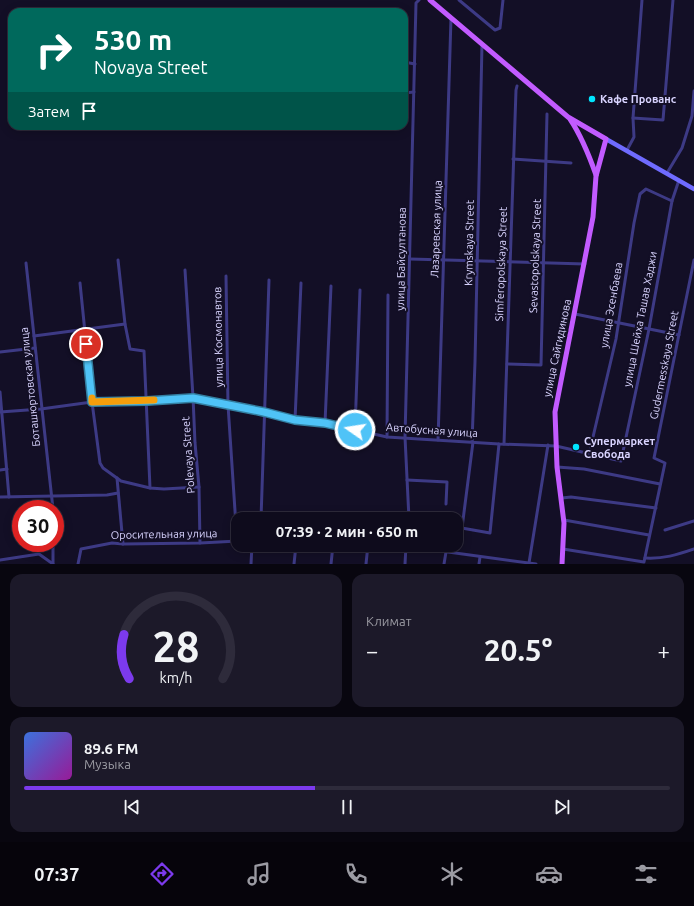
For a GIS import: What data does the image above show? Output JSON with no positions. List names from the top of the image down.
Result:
{
  "streets": {
    "main road": ["улица Сайгидинова"],
    "street": [
      "Лазаревская улица",
      "Krymskaya Street",
      "Sevastopolskaya Street",
      "улица Байсултанова",
      "Simferopolskaya Street",
      "улица Эсенбаева",
      "улица Шейха Ташав Хаджи",
      "улица Космонавтов",
      "Gudermesskaya Street",
      "Боташюртовская улица",
      "Автобусная улица",
      "Polevaya Street",
      "Оросительная улица"
    ]
  },
  "crossings": [
    ["Лазаревская улица", "Автобусная улица"],
    ["Krymskaya Street", "Автобусная улица"],
    ["Sevastopolskaya Street", "Simferopolskaya Street"],
    ["улица Байсултанова", "Автобусная улица"],
    ["Simferopolskaya Street", "Автобусная улица"],
    ["улица Эсенбаева", "улица Шейха Ташав Хаджи"],
    ["улица Эсенбаева", "Автобусная улица"],
    ["улица Шейха Ташав Хаджи", "Автобусная улица"],
    ["улица Космонавтов", "Автобусная улица"],
    ["улица Сайгидинова", "Автобусная улица"],
    ["Боташюртовская улица", "Автобусная улица"],
    ["Автобусная улица", "Polevaya Street"],
    ["Polevaya Street", "Оросительная улица"]
  ],
  "places": ["Кафе Прованс", "Супермаркет Свобода"],
  "page": {
    "turn": ["530 m", "Novaya Street"],
    "then": "Затем",
    "limit": "30",
    "trip": "07:39 · 2 мин · 650 m",
    "tile": "Климат",
    "heat": ["−", "20.5°", "+"],
    "song": ["89.6 FM", "Музыка"],
    "tabs": "07:37",
    "gauge": ["28", "km/h"]
  }
}
